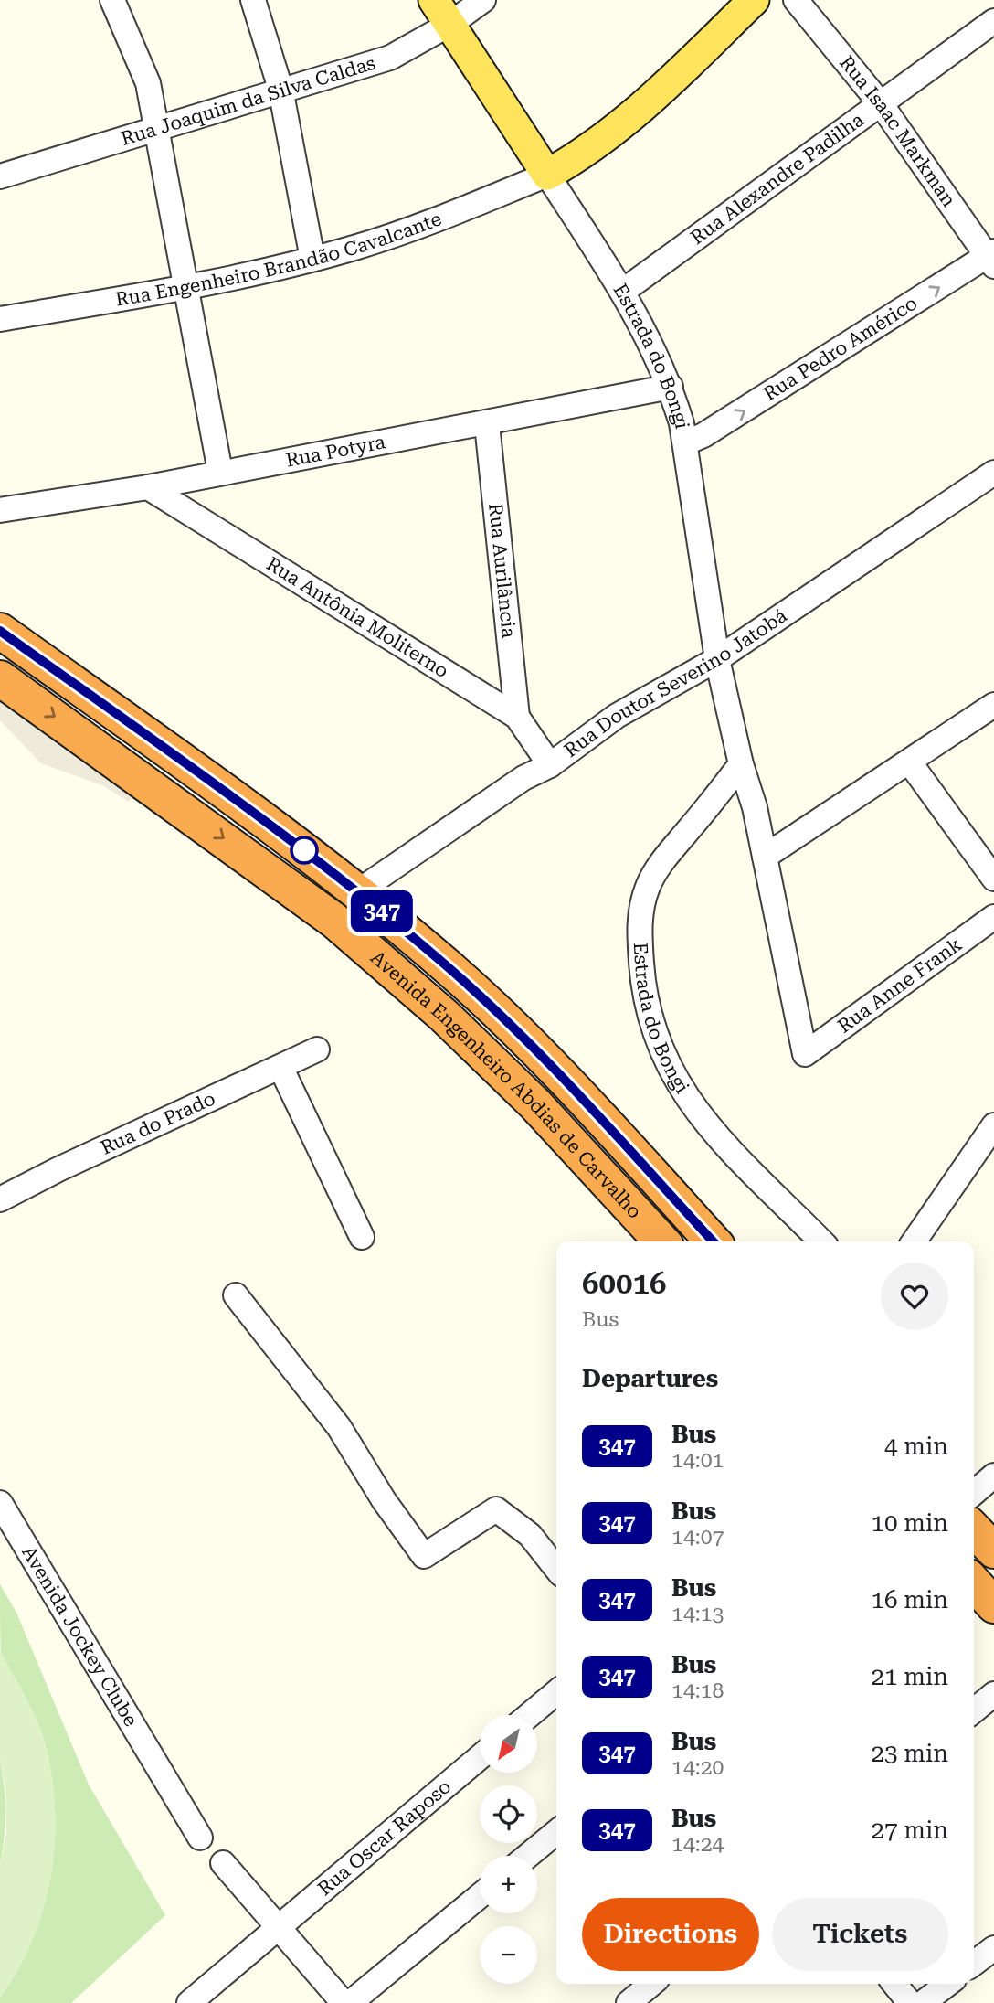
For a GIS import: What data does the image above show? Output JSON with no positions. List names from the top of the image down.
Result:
{
  "streets": {
    "highway": ["Avenida Engenheiro Abdias de Carvalho"],
    "main road": ["Estrada do Bongi"],
    "street": [
      "Rua Joaquim da Silva Caldas",
      "Rua Isaac Markman",
      "Rua Alexandre Padilha",
      "Rua Engenheiro Brandão Cavalcante",
      "Rua Pedro Américo",
      "Rua Potyra",
      "Rua Aurilância",
      "Rua Antônia Moliterno",
      "Rua Doutor Severino Jatobá",
      "Rua Anne Frank",
      "Rua do Prado",
      "Avenida Jockey Clube",
      "Rua Oscar Raposo"
    ]
  },
  "crossings": [
    ["Rua Joaquim da Silva Caldas", "Estrada do Bongi"],
    ["Rua Isaac Markman", "Rua Alexandre Padilha"],
    ["Rua Isaac Markman", "Rua Pedro Américo"],
    ["Rua Alexandre Padilha", "Estrada do Bongi"],
    ["Rua Engenheiro Brandão Cavalcante", "Estrada do Bongi"],
    ["Rua Pedro Américo", "Estrada do Bongi"],
    ["Estrada do Bongi", "Rua Potyra"],
    ["Estrada do Bongi", "Rua Doutor Severino Jatobá"],
    ["Estrada do Bongi", "Rua Anne Frank"],
    ["Rua Potyra", "Rua Aurilância"],
    ["Rua Potyra", "Rua Antônia Moliterno"],
    ["Rua Aurilância", "Rua Antônia Moliterno"],
    ["Rua Antônia Moliterno", "Rua Doutor Severino Jatobá"],
    ["Rua Doutor Severino Jatobá", "Avenida Engenheiro Abdias de Carvalho"]
  ],
  "one_way": ["Rua Pedro Américo"],
  "lines": ["bus line 347"],
  "north": "bottom left",
  "page": {
    "on_map": "347",
    "heading": [
      ["60016", "Bus"],
      "Departures"
    ],
    "list": [
      {
        "mark": "347",
        "name": "Bus",
        "note": "14:01",
        "value": "4 min"
      },
      {
        "mark": "347",
        "name": "Bus",
        "note": "14:07",
        "value": "10 min"
      },
      {
        "mark": "347",
        "name": "Bus",
        "note": "14:13",
        "value": "16 min"
      },
      {
        "mark": "347",
        "name": "Bus",
        "note": "14:18",
        "value": "21 min"
      },
      {
        "mark": "347",
        "name": "Bus",
        "note": "14:20",
        "value": "23 min"
      },
      {
        "mark": "347",
        "name": "Bus",
        "note": "14:24",
        "value": "27 min"
      }
    ],
    "map_buttons": ["+", "−"],
    "buttons": ["Directions", "Tickets"]
  }
}
